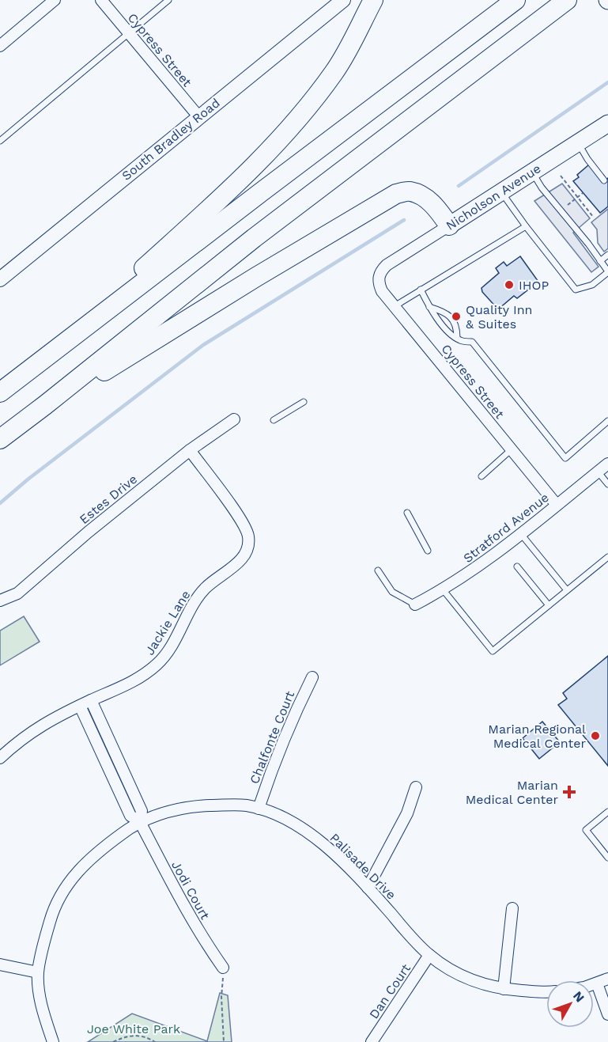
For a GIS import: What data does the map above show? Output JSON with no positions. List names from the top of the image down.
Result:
{
  "streets": {
    "main road": ["Nicholson Avenue"],
    "street": [
      "Cypress Street",
      "South Bradley Road",
      "Estes Drive",
      "Stratford Avenue",
      "Jackie Lane",
      "Chalfonte Court",
      "Palisade Drive",
      "Jodi Court",
      "Dan Court"
    ]
  },
  "crossings": [
    ["Cypress Street", "South Bradley Road"],
    ["Cypress Street", "Nicholson Avenue"],
    ["Cypress Street", "Stratford Avenue"],
    ["Estes Drive", "Jackie Lane"],
    ["Jackie Lane", "Jodi Court"],
    ["Chalfonte Court", "Palisade Drive"],
    ["Palisade Drive", "Jodi Court"],
    ["Palisade Drive", "Dan Court"]
  ],
  "parks": ["Joe White Park"],
  "places": {
    "other": ["IHOP", "Quality Inn & Suites", "Marian Regional Medical Center"],
    "health": ["Marian Medical Center"]
  },
  "north": "top right"
}
